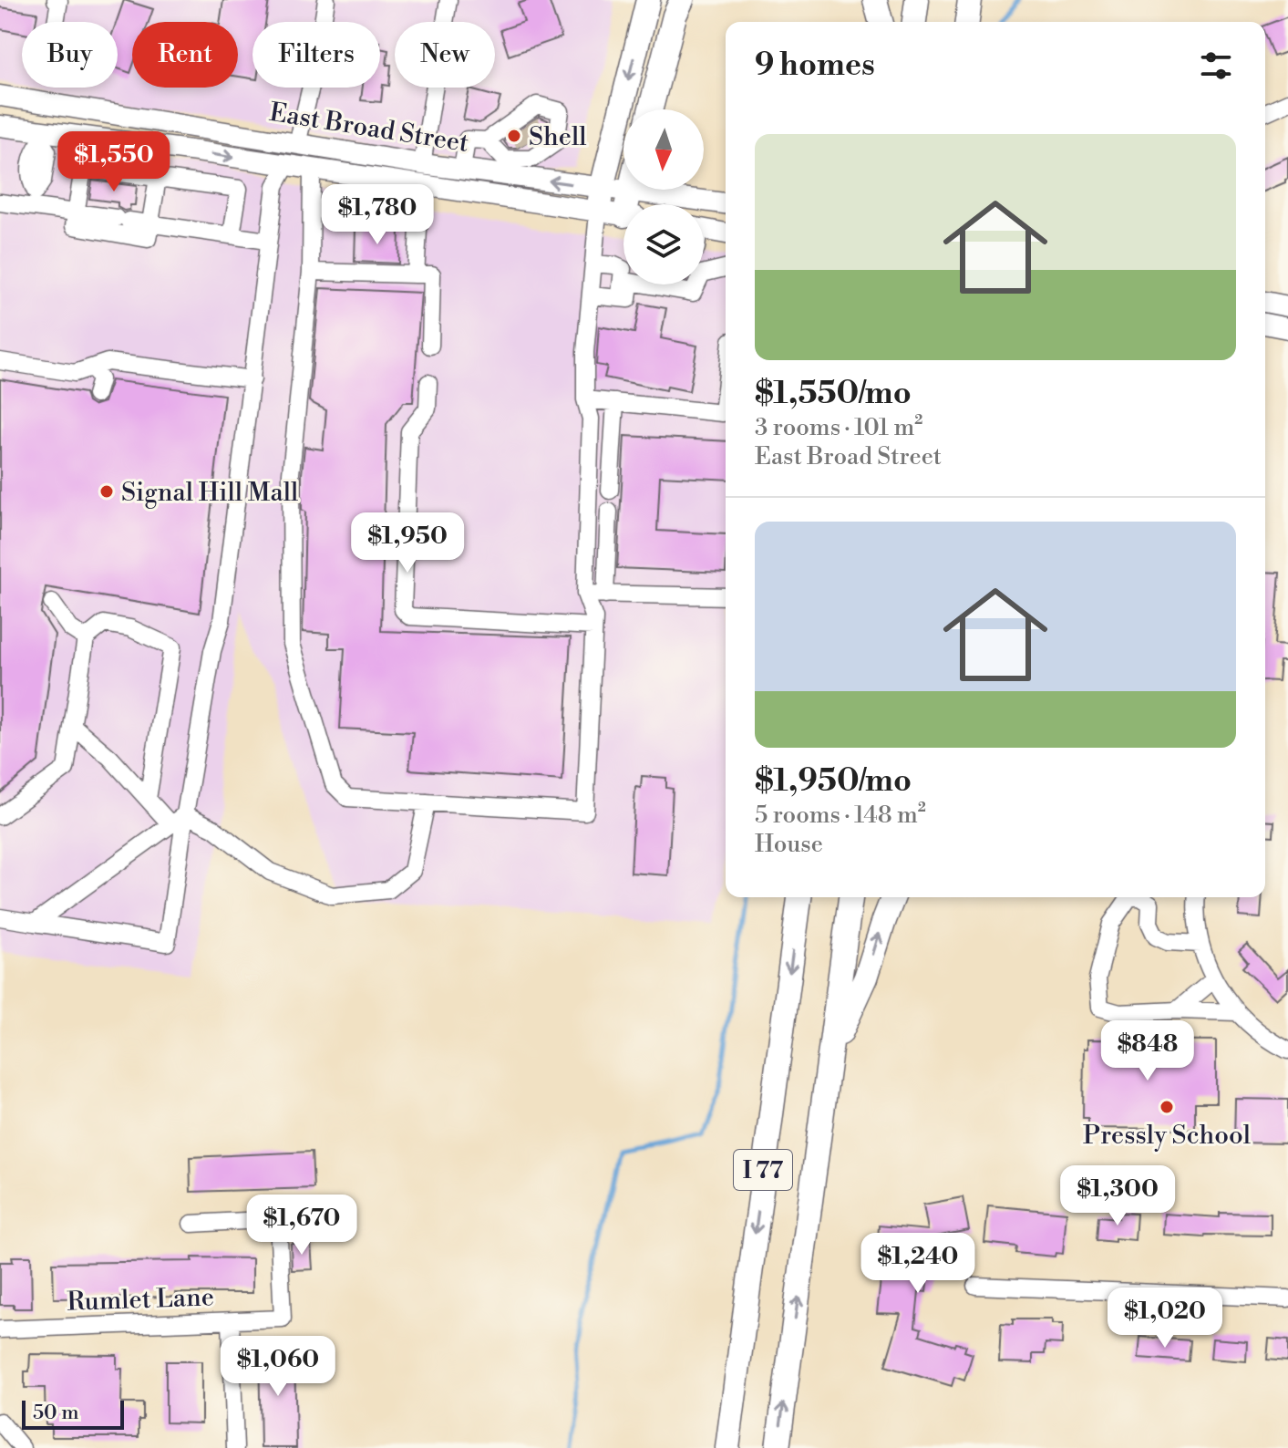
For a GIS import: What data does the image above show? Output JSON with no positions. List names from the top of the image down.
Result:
{
  "streets": {
    "highway": ["I 77"],
    "main road": ["East Broad Street"],
    "street": ["Rumlet Lane"]
  },
  "places": ["Shell", "Signal Hill Mall", "Pressly School"],
  "scale_bar": "50 m",
  "north": "bottom",
  "page": {
    "chip": [
      "Buy",
      "Rent",
      "Filters",
      "New"
    ],
    "heading": "9 homes",
    "list": [
      {
        "name": "$1,550/mo",
        "note": "3 rooms · 101 m² · East Broad Street"
      },
      {
        "name": "$1,950/mo",
        "note": "5 rooms · 148 m² · House"
      }
    ],
    "price": [
      "$1,550",
      "$1,780",
      "$1,950",
      "$848",
      "$1,300",
      "$1,670",
      "$1,240",
      "$1,020",
      "$1,060"
    ],
    "scale": "50 m"
  }
}
